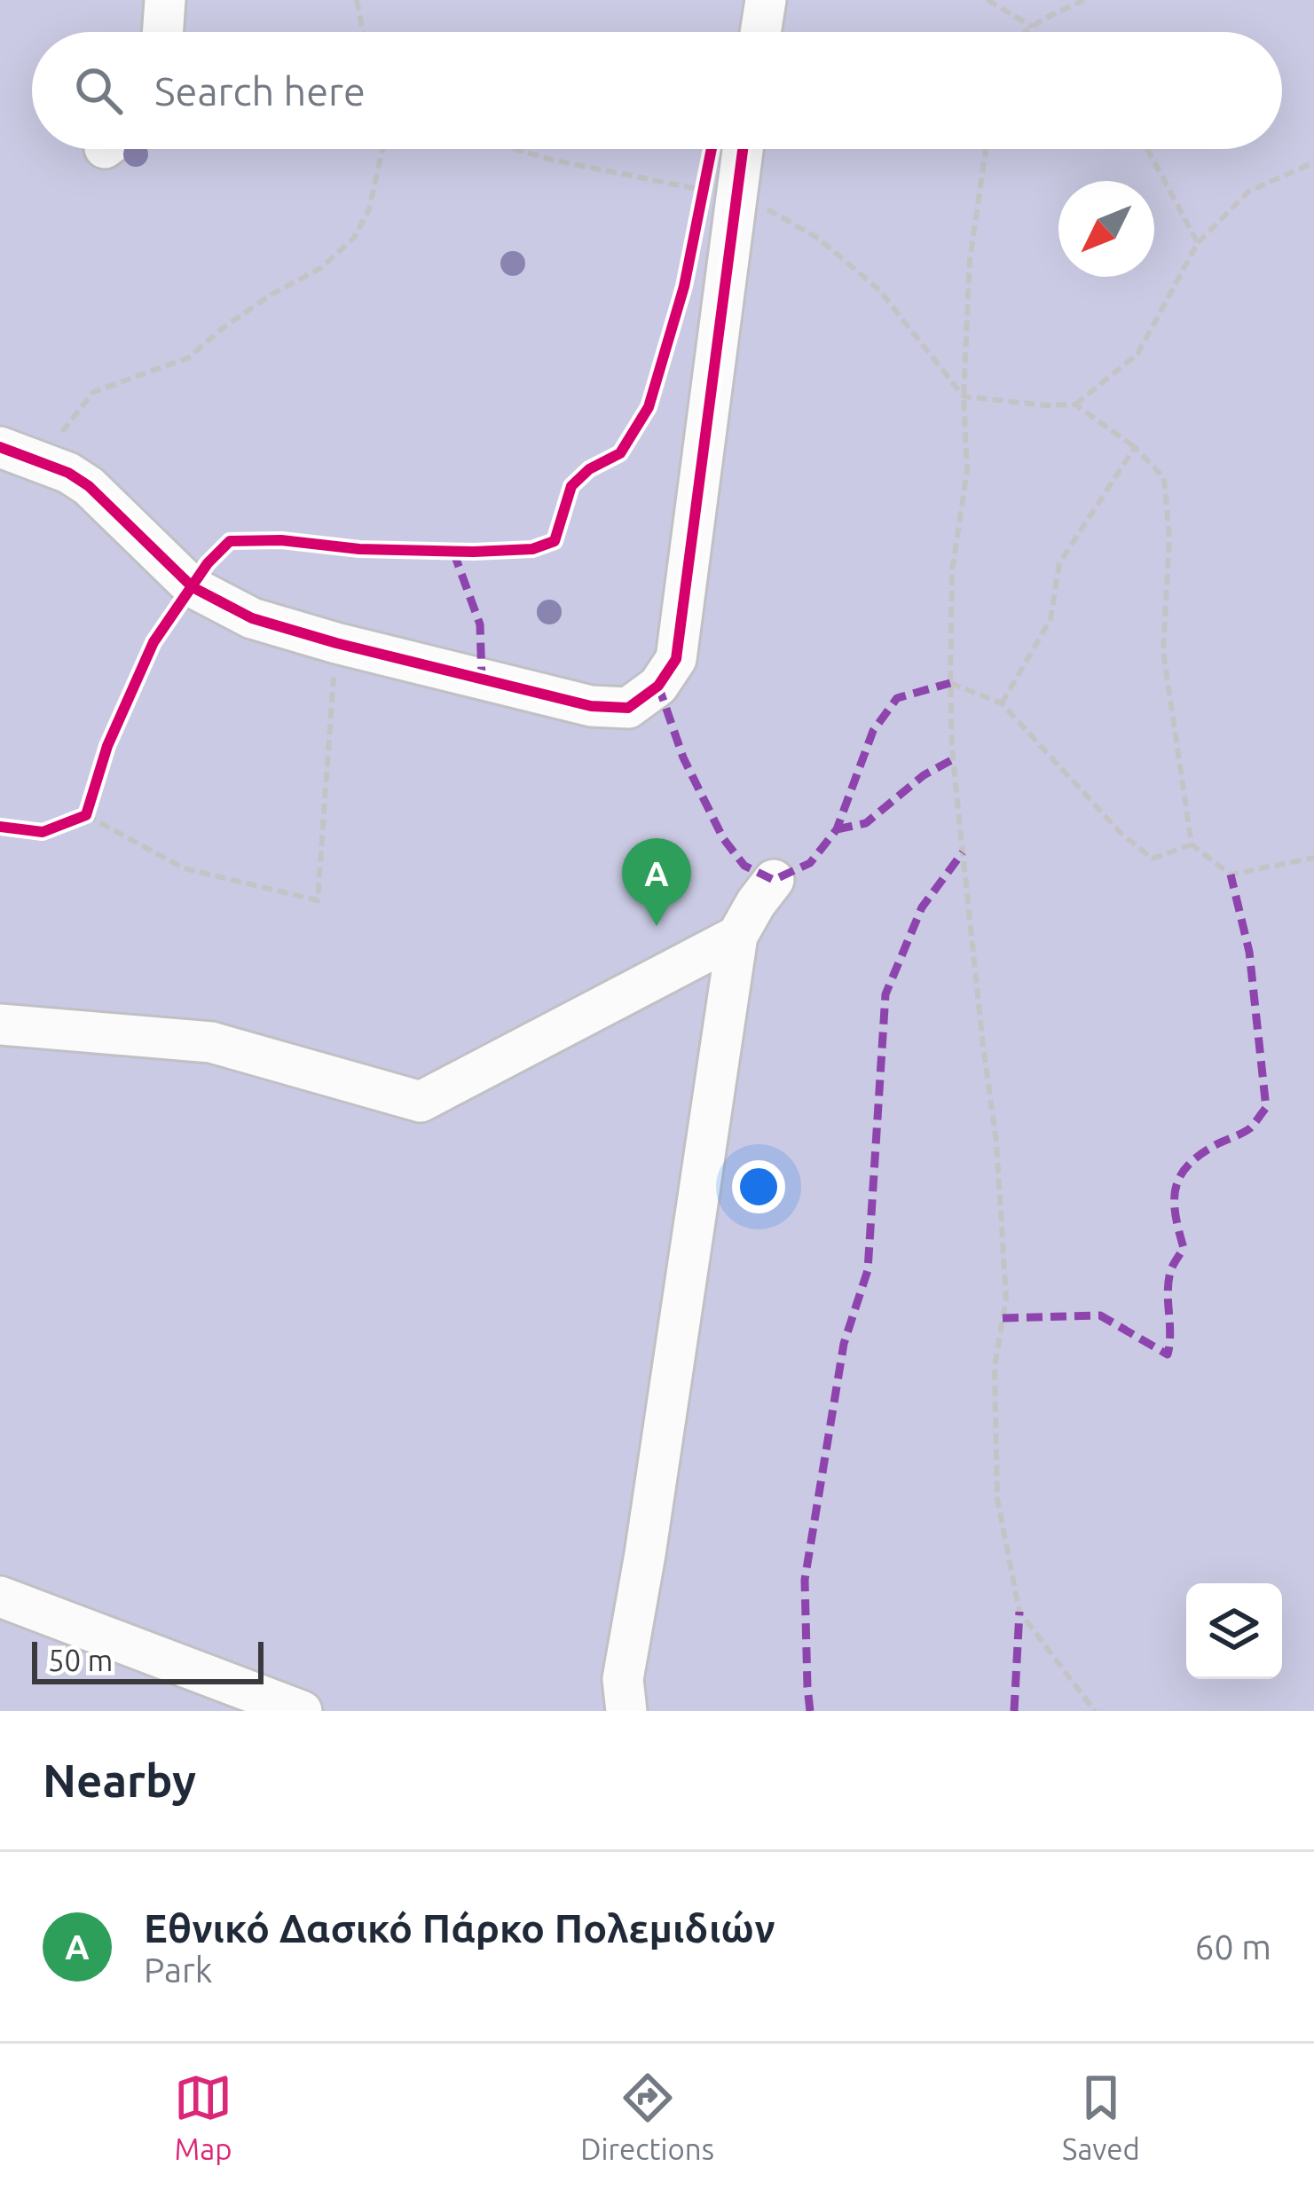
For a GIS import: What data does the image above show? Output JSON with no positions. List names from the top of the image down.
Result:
{
  "scale_bar": "50 m",
  "north": "bottom left",
  "page": {
    "search": "Search here",
    "pins": "A",
    "scale": "50 m",
    "heading": "Nearby",
    "list": [
      {
        "mark": "A",
        "name": "Εθνικό Δασικό Πάρκο Πολεμιδιών",
        "note": "Park",
        "value": "60 m"
      }
    ],
    "nav": ["Map", "Directions", "Saved"]
  }
}
